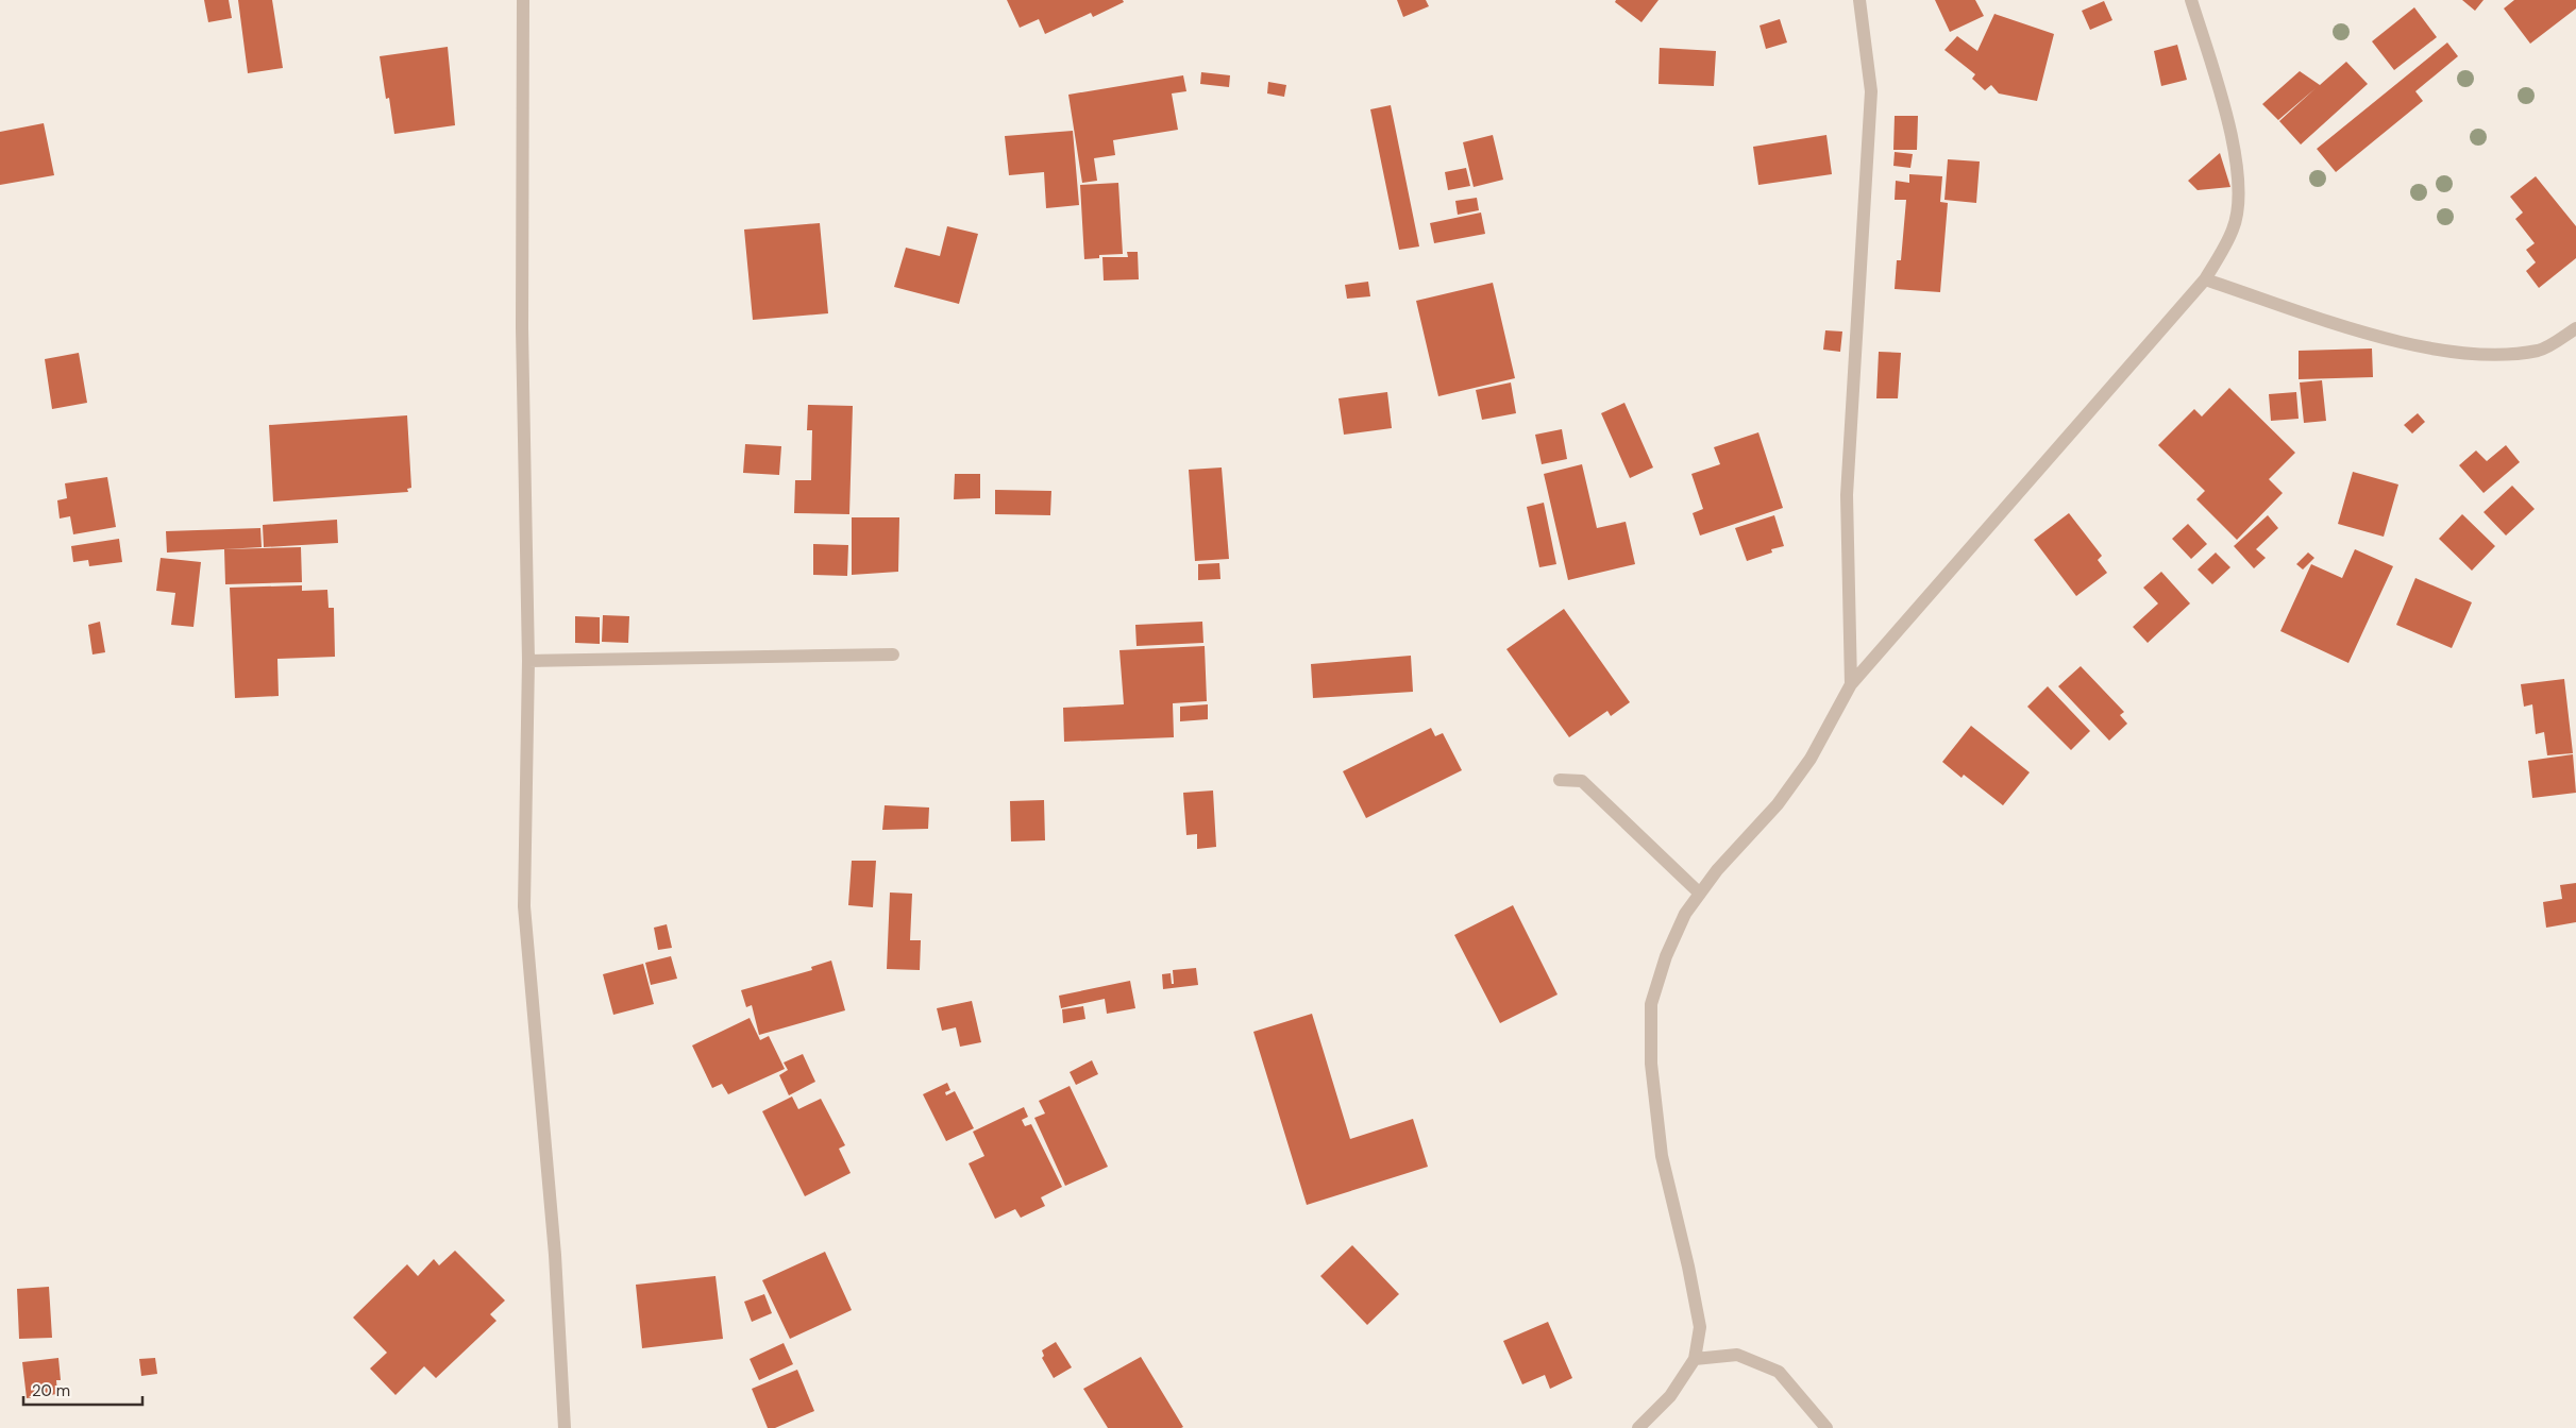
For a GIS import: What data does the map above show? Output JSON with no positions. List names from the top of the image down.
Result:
{
  "scale_bar": "20 m"
}
